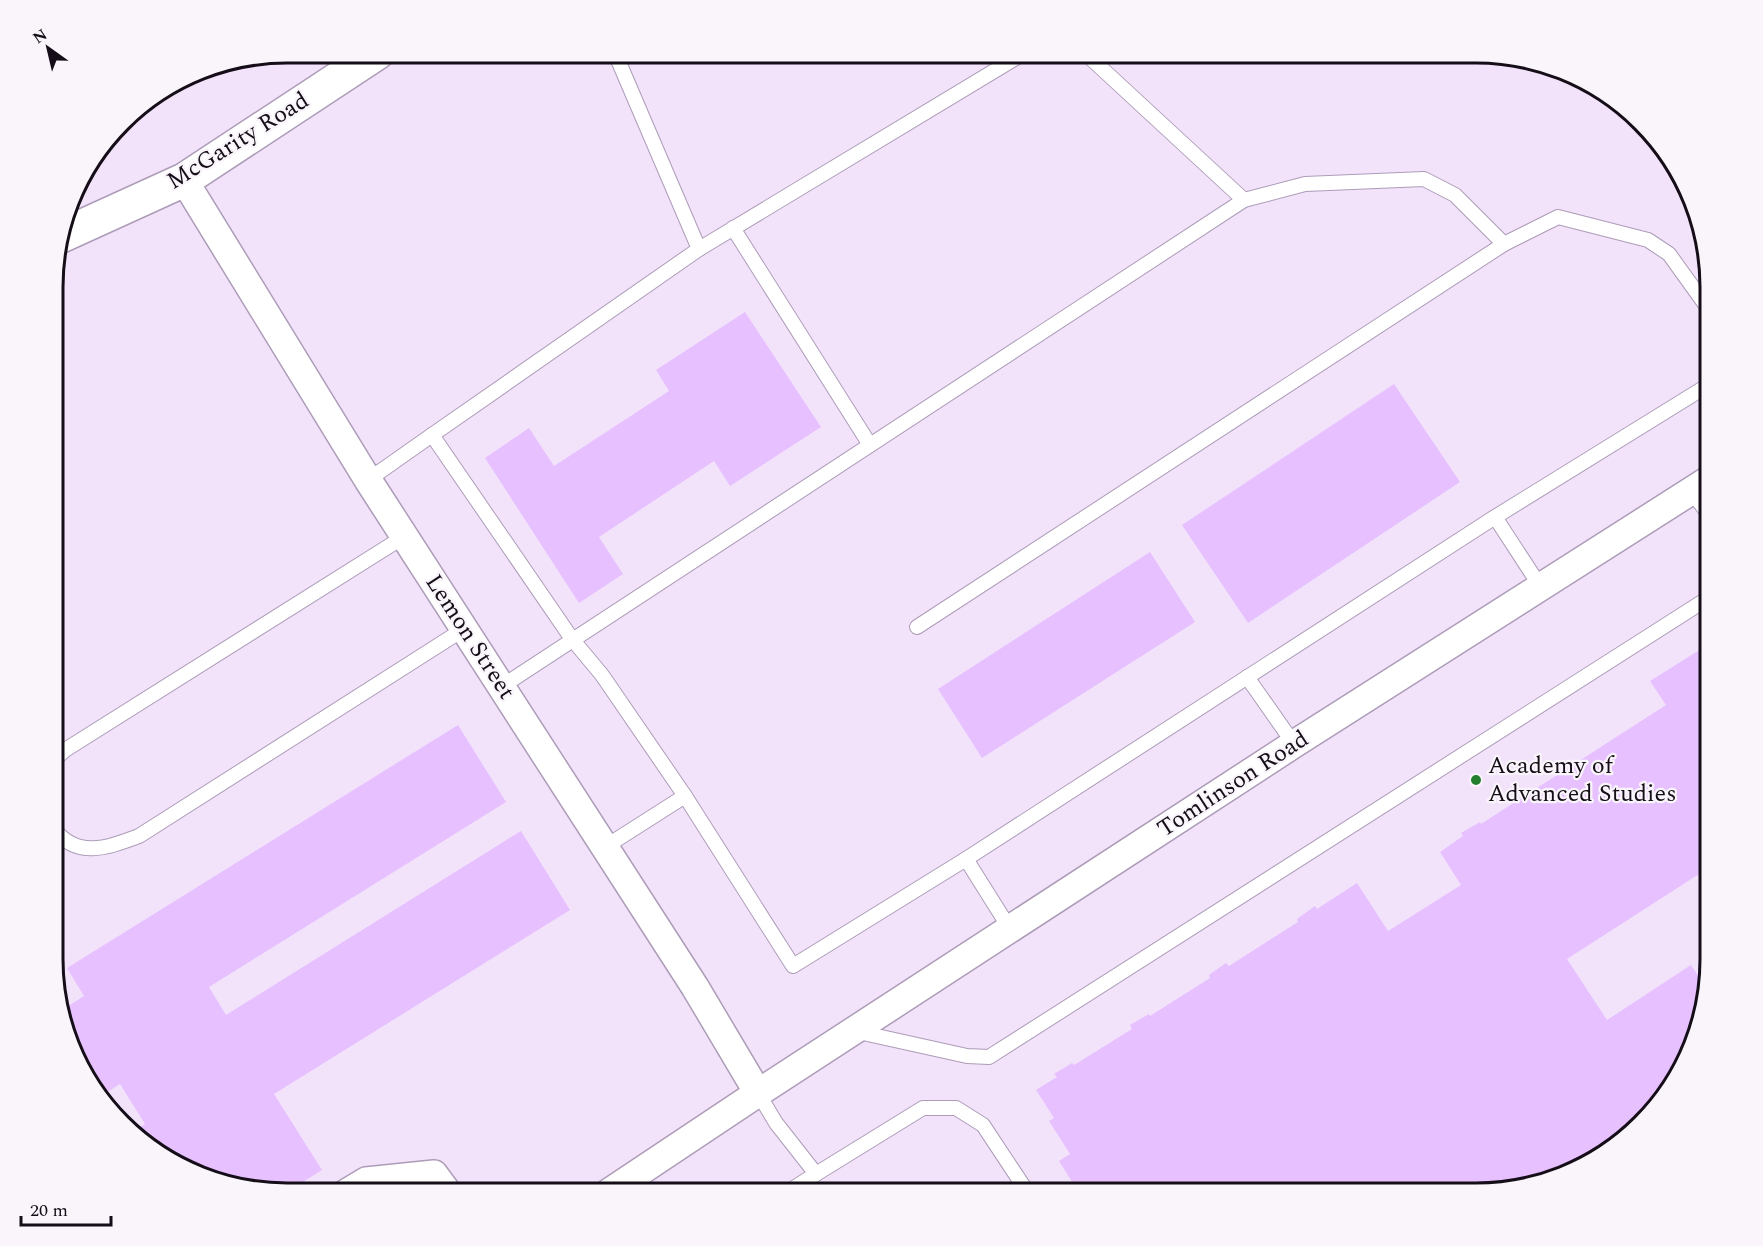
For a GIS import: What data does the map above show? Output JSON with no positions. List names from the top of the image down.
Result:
{
  "streets": {
    "street": ["McGarity Road", "Lemon Street", "Tomlinson Road"]
  },
  "crossings": [
    ["McGarity Road", "Lemon Street"],
    ["Lemon Street", "Tomlinson Road"]
  ],
  "places": ["Academy of Advanced Studies"],
  "scale_bar": "20 m",
  "north": "top left"
}
